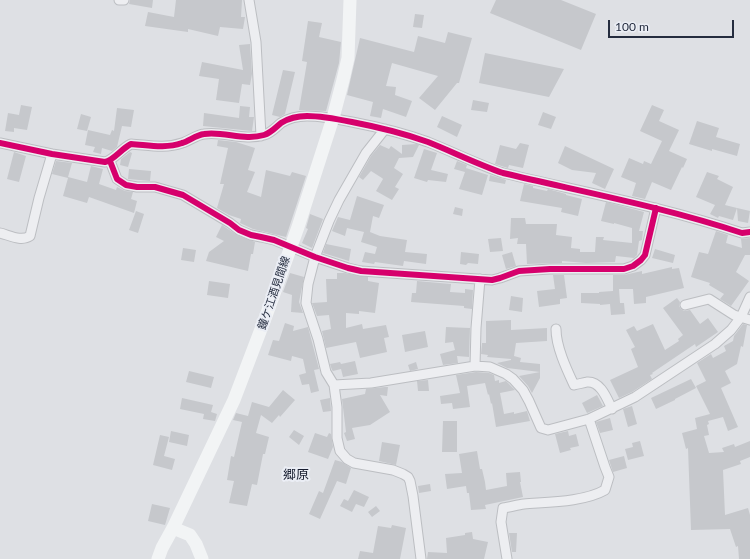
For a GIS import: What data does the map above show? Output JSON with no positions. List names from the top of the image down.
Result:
{
  "streets": {
    "main road": ["鐘ケ江酒見間線"]
  },
  "districts": ["郷原"],
  "scale_bar": "100 m"
}
